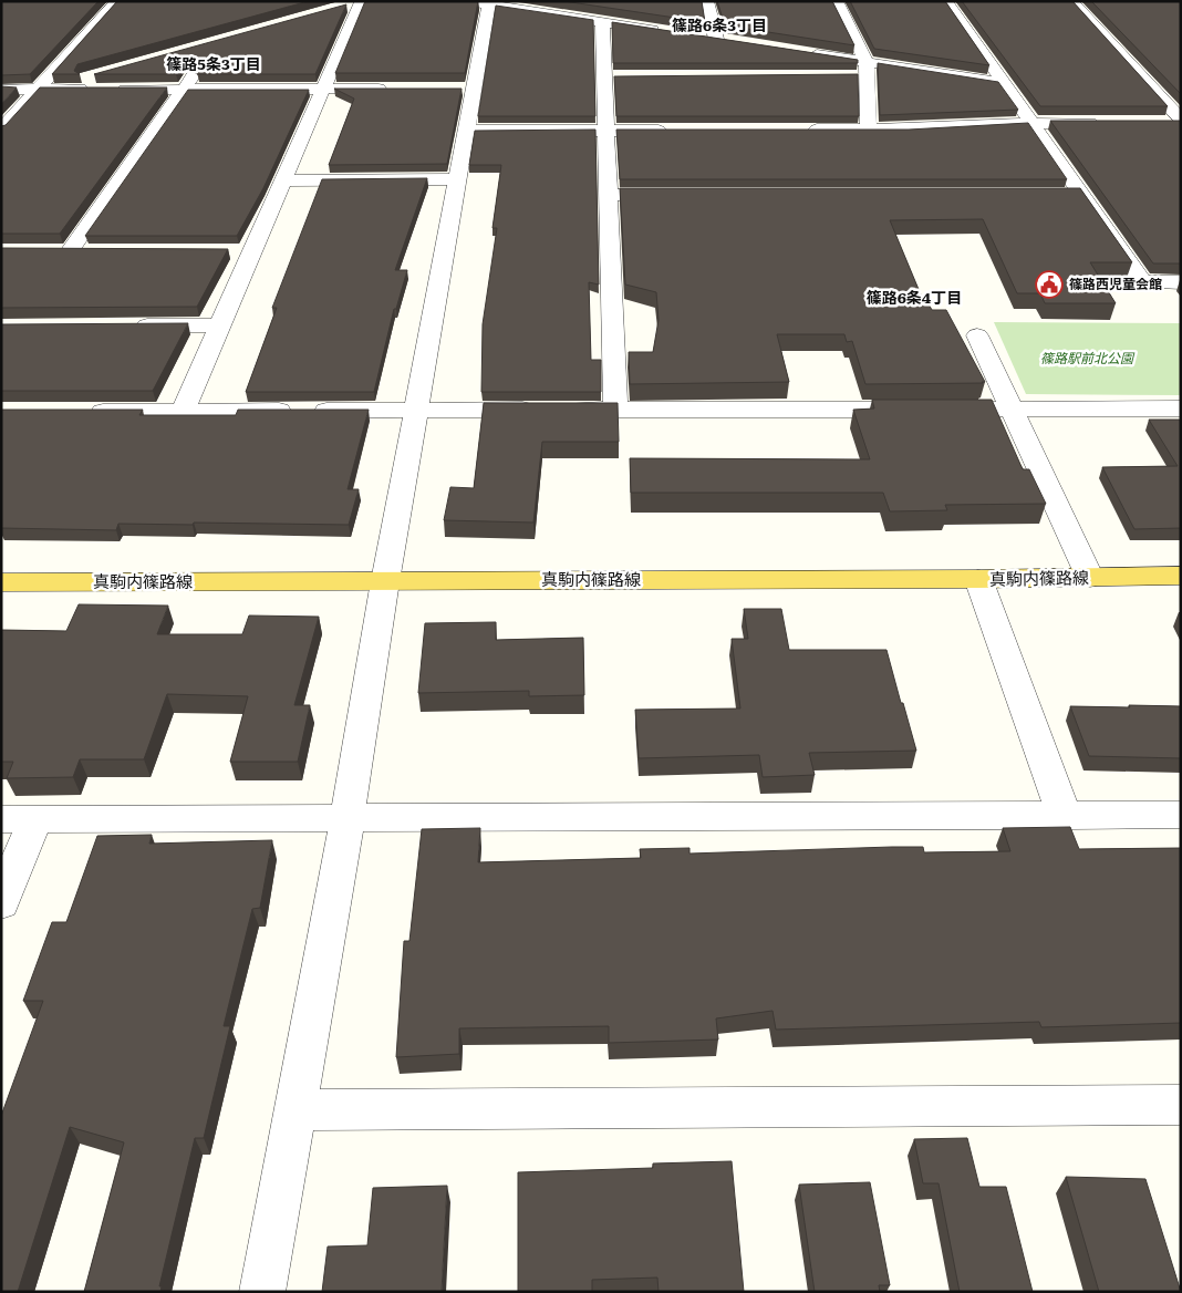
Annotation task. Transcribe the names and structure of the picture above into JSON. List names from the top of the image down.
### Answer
{
  "streets": {
    "main road": ["真駒内篠路線"]
  },
  "districts": ["篠路6条3丁目", "篠路5条3丁目", "篠路6条4丁目"],
  "parks": ["篠路駅前北公園"],
  "places": {
    "public building": ["篠路西児童会館"]
  }
}
